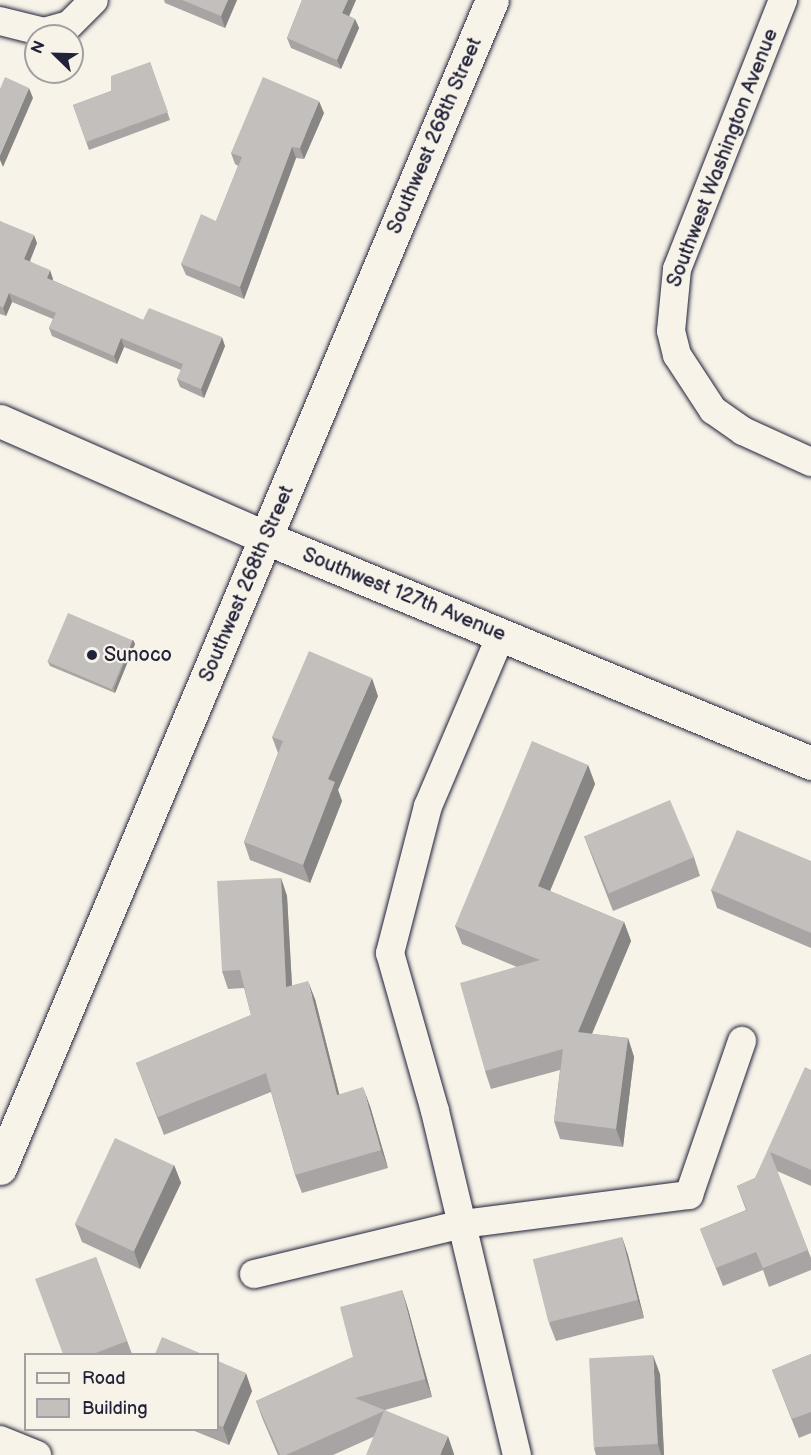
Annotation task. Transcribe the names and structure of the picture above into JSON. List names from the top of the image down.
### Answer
{
  "streets": {
    "main road": ["Southwest 268th Street", "Southwest 127th Avenue"],
    "street": ["Southwest Washington Avenue"]
  },
  "crossings": [
    ["Southwest 268th Street", "Southwest 127th Avenue"]
  ],
  "places": ["Sunoco"],
  "legend": ["Road", "Building"],
  "north": "top left"
}
